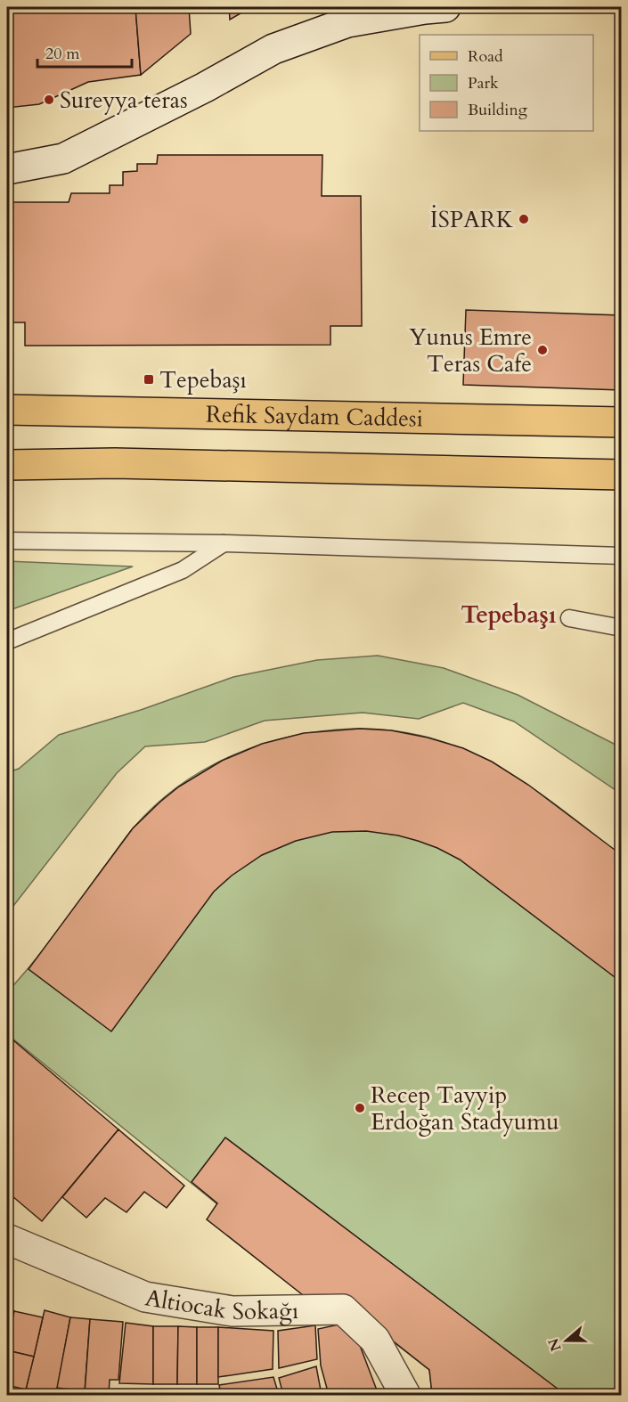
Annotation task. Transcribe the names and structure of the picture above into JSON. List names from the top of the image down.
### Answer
{
  "streets": {
    "main road": ["Refik Saydam Caddesi"],
    "street": ["Altiocak Sokağı"]
  },
  "districts": ["Tepebaşı"],
  "places": {
    "other": [
      "Sureyya teras",
      "İSPARK",
      "Yunus Emre Teras Cafe",
      "Recep Tayyip Erdoğan Stadyumu"
    ],
    "transit": ["Tepebaşı"]
  },
  "legend": ["Road", "Park", "Building"],
  "scale_bar": "20 m",
  "north": "left"
}
